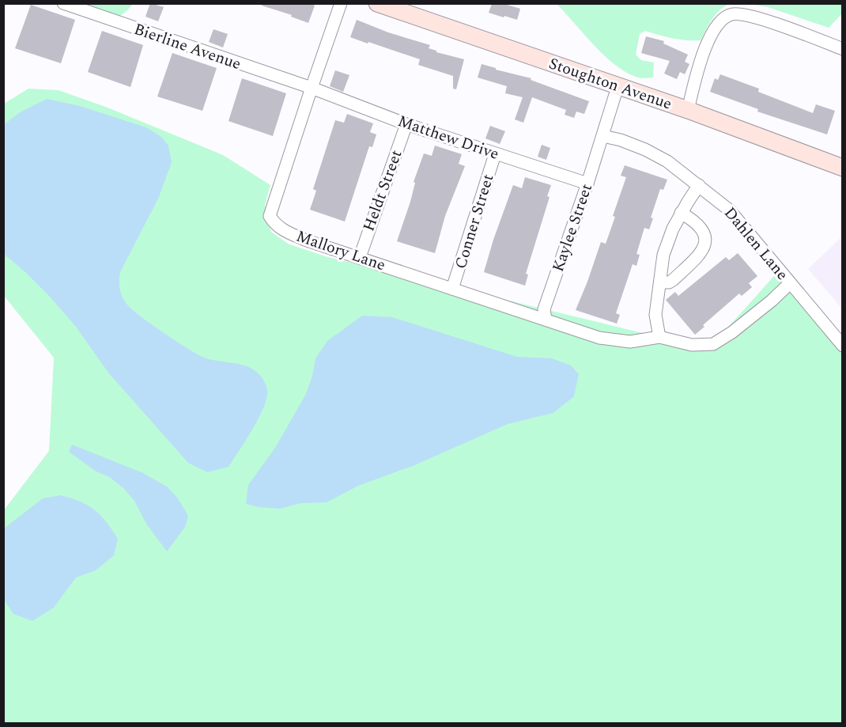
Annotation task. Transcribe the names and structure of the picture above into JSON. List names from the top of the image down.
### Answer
{
  "streets": {
    "street": [
      "Bierline Avenue",
      "Stoughton Avenue",
      "Matthew Drive",
      "Heldt Street",
      "Conner Street",
      "Kaylee Street",
      "Dahlen Lane",
      "Mallory Lane"
    ]
  },
  "crossings": [
    ["Bierline Avenue", "Matthew Drive"],
    ["Bierline Avenue", "Mallory Lane"],
    ["Stoughton Avenue", "Kaylee Street"],
    ["Matthew Drive", "Heldt Street"],
    ["Matthew Drive", "Conner Street"],
    ["Matthew Drive", "Kaylee Street"],
    ["Matthew Drive", "Mallory Lane"],
    ["Heldt Street", "Mallory Lane"],
    ["Conner Street", "Mallory Lane"],
    ["Kaylee Street", "Dahlen Lane"],
    ["Kaylee Street", "Mallory Lane"]
  ]
}
